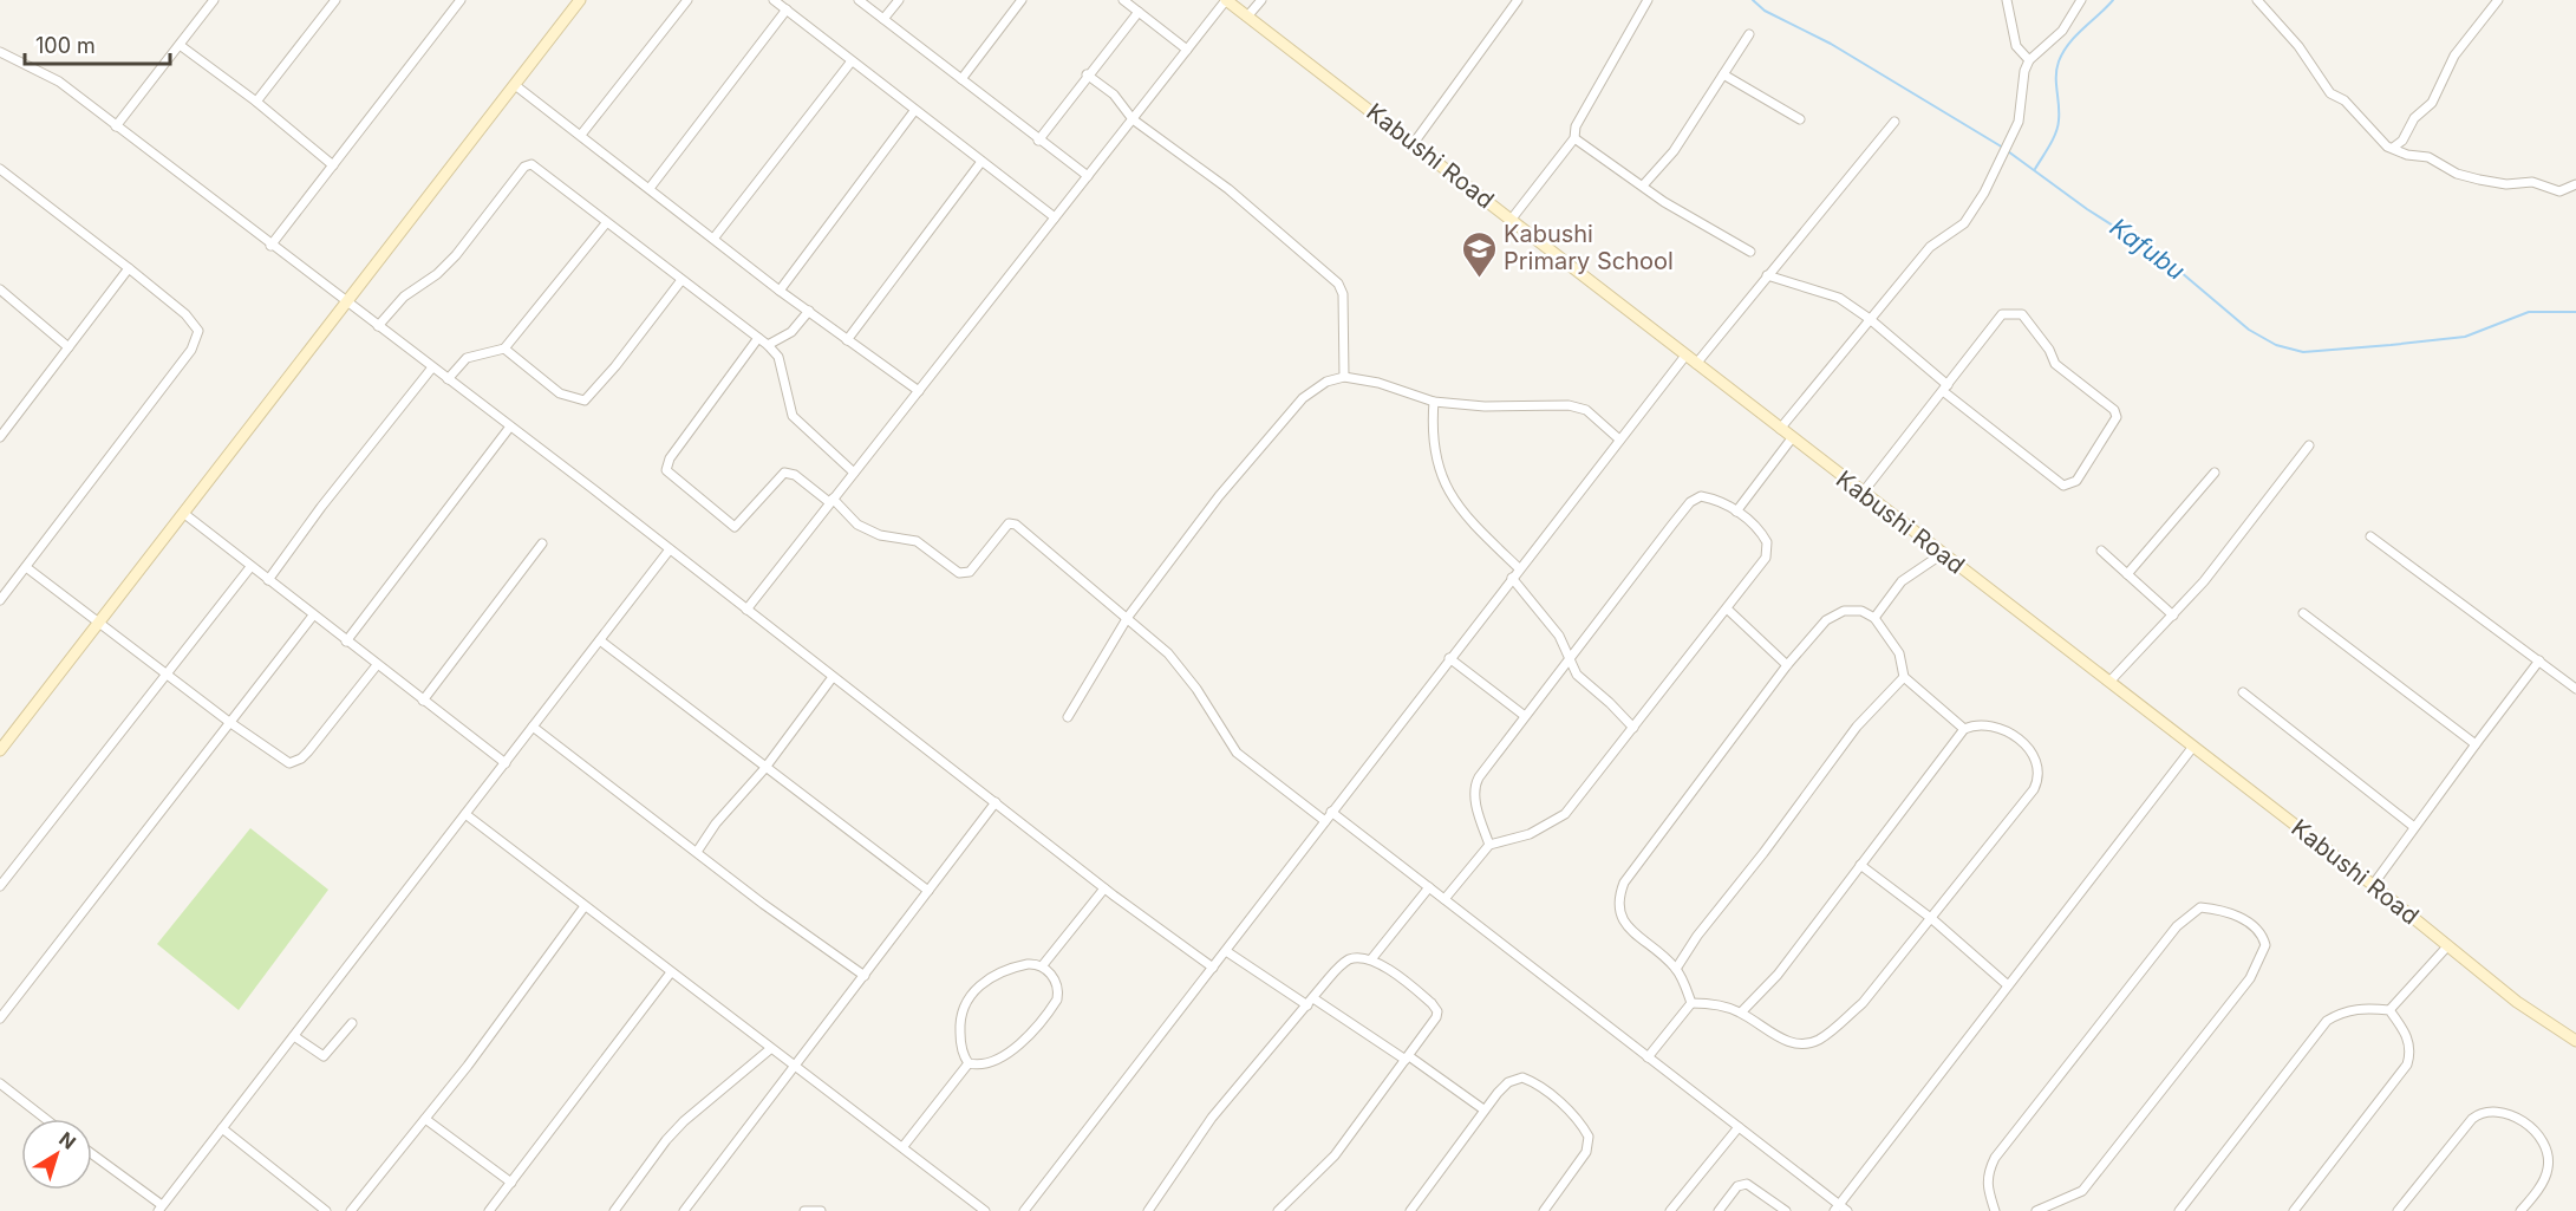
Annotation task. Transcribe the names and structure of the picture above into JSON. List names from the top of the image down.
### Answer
{
  "streets": {
    "main road": ["Kabushi Road"]
  },
  "water": ["Kafubu"],
  "places": {
    "school or university": ["Kabushi Primary School"]
  },
  "scale_bar": "100 m",
  "north": "top right"
}
